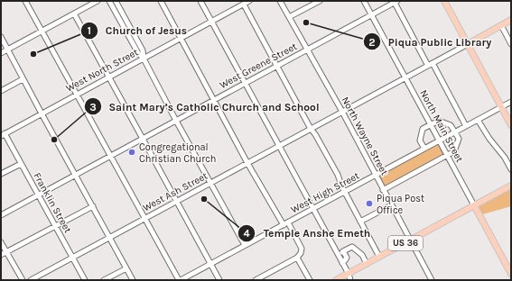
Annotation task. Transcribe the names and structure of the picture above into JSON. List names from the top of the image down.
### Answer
{
  "streets": {
    "main road": ["North Main Street", "US 36"],
    "street": [
      "West Greene Street",
      "West North Street",
      "North Wayne Street",
      "West Ash Street",
      "West High Street",
      "Franklin Street"
    ]
  },
  "crossings": [
    ["West Greene Street", "North Main Street"],
    ["West Greene Street", "North Wayne Street"],
    ["West Greene Street", "Franklin Street"],
    ["West North Street", "Franklin Street"],
    ["North Main Street", "West Ash Street"],
    ["North Main Street", "West High Street"],
    ["North Main Street", "US 36"],
    ["North Wayne Street", "West Ash Street"],
    ["North Wayne Street", "West High Street"],
    ["North Wayne Street", "US 36"],
    ["West Ash Street", "Franklin Street"]
  ],
  "places": [
    "Piqua Public Library",
    "Church of Jesus",
    "Saint Mary’s Catholic Church and School",
    "Congregational Christian Church",
    "Temple Anshe Emeth",
    "Piqua Post Office"
  ]
}
